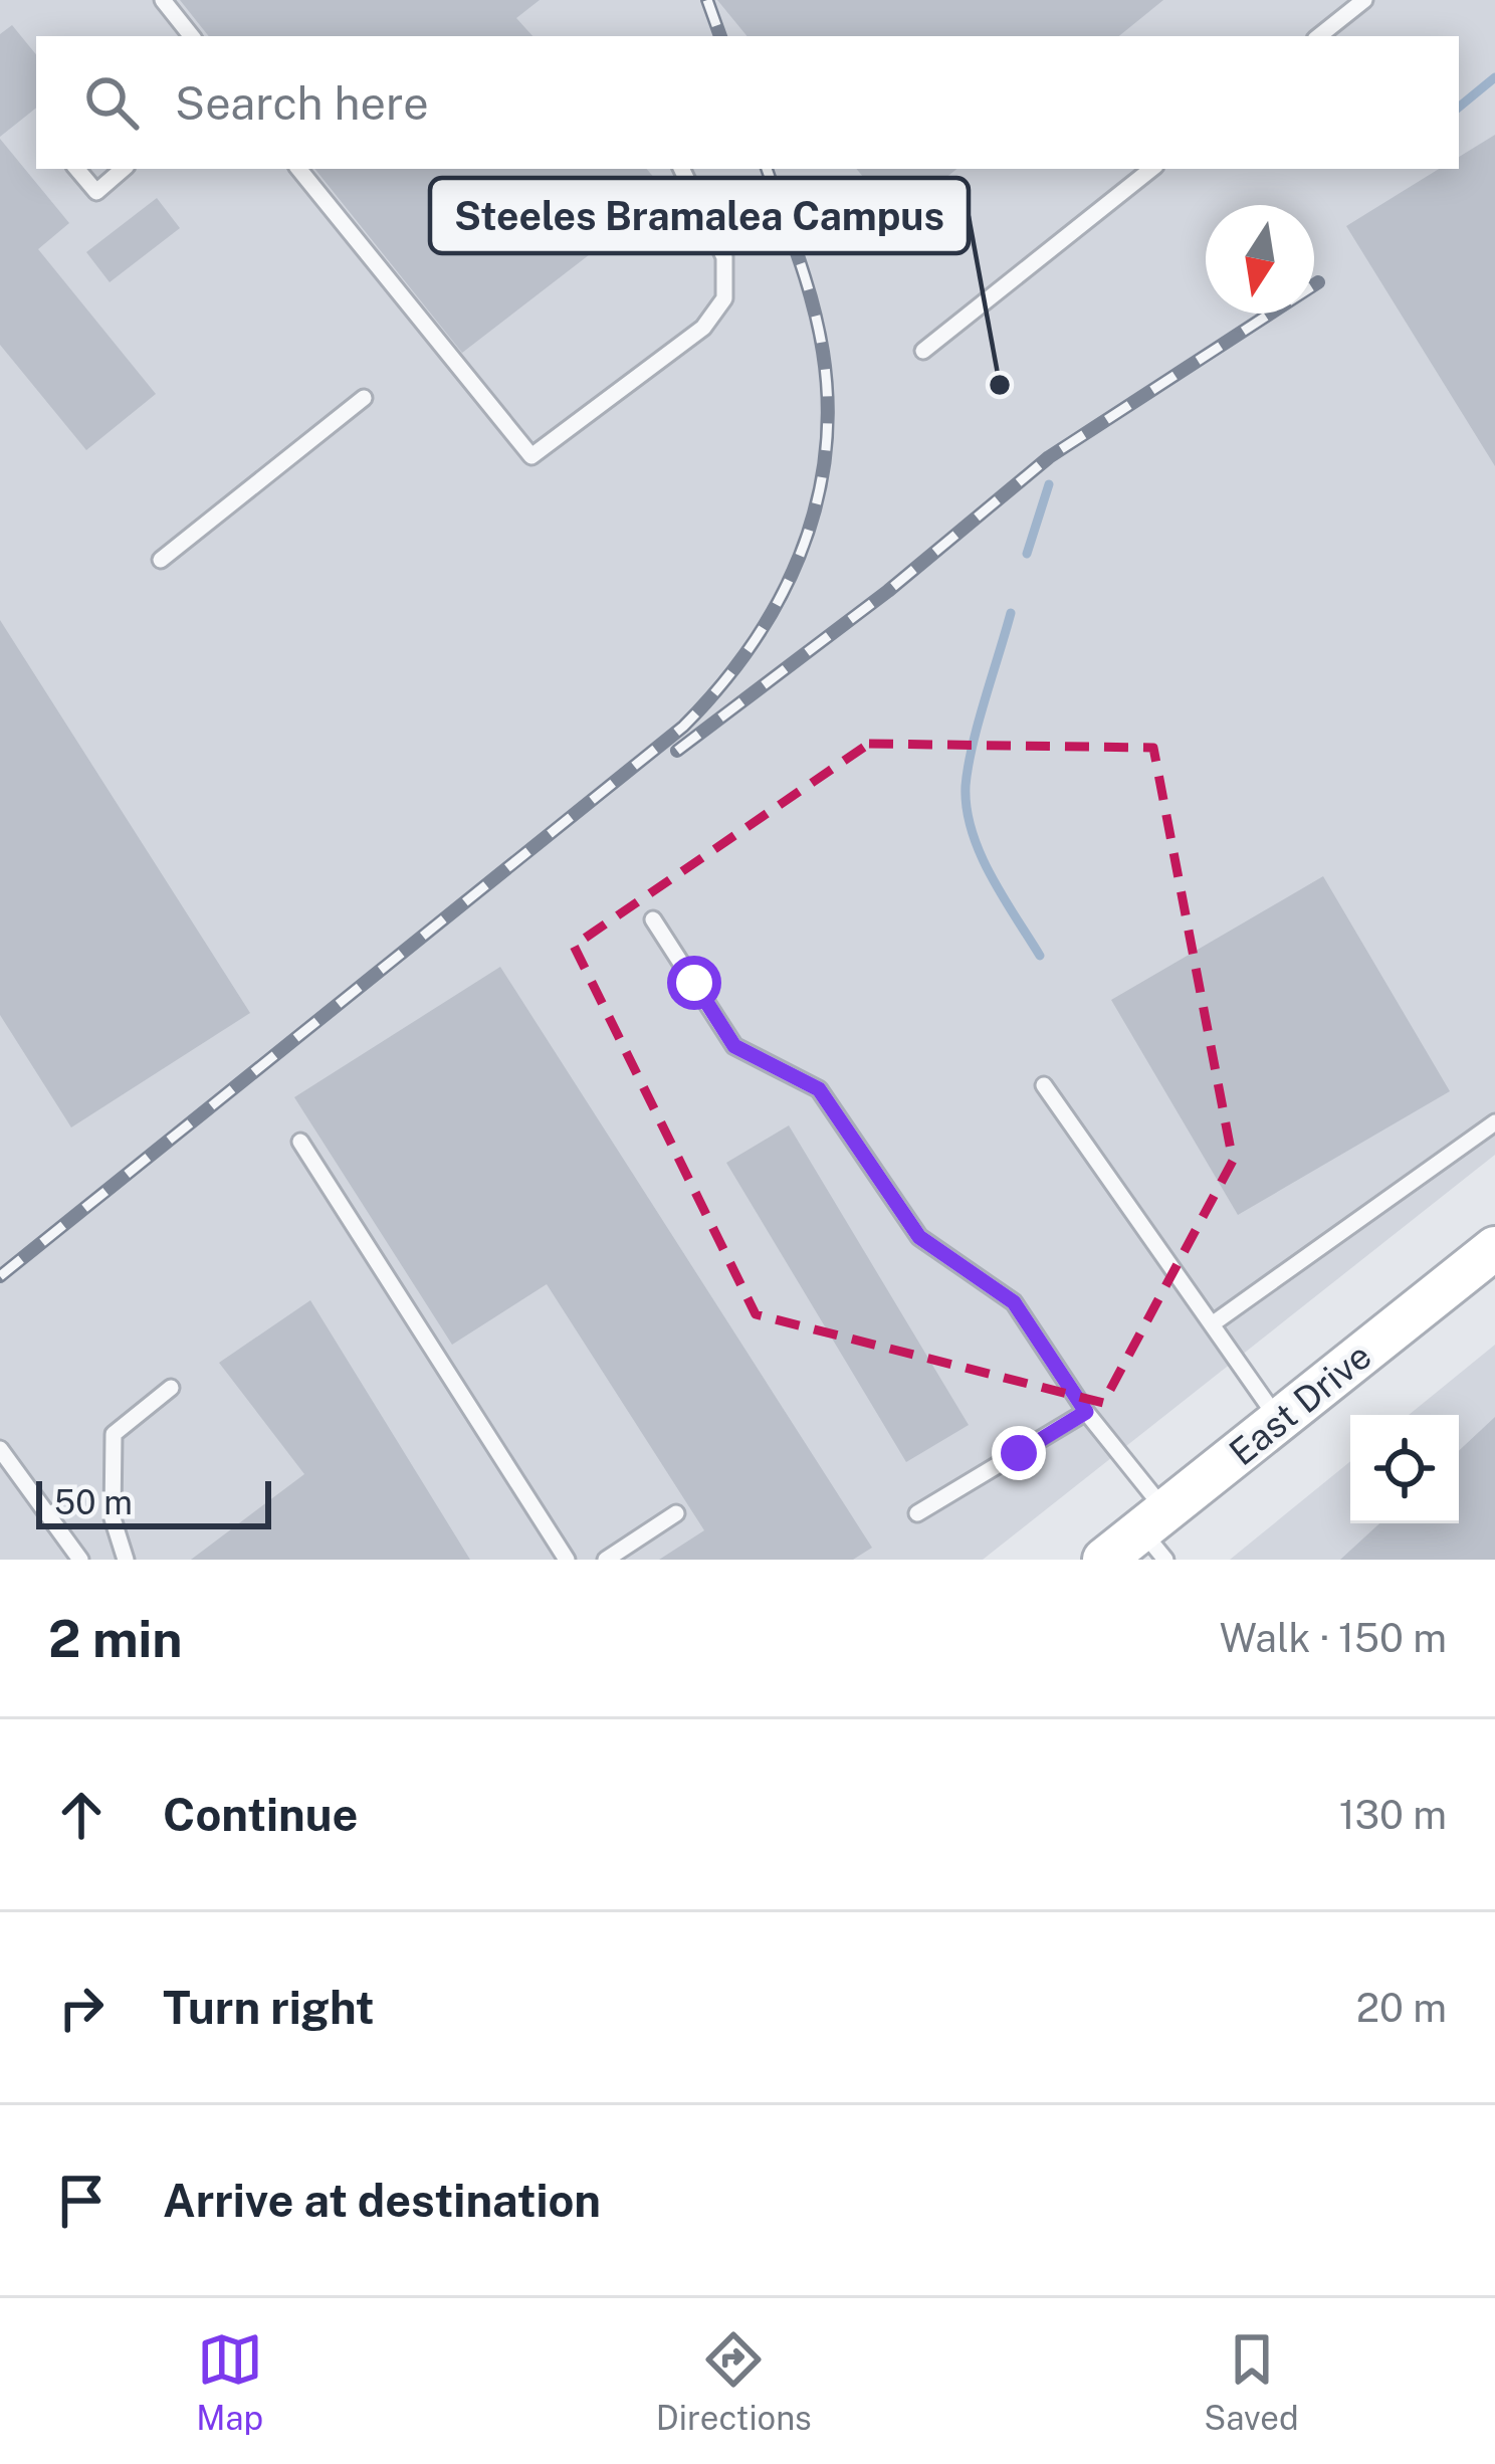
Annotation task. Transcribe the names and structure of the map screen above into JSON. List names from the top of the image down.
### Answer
{
  "streets": {
    "street": ["East Drive"]
  },
  "places": ["Steeles Bramalea Campus"],
  "scale_bar": "50 m",
  "north": "bottom",
  "page": {
    "search": "Search here",
    "scale": "50 m",
    "heading": ["2 min", "Walk · 150 m"],
    "list": [
      ["Continue", "130 m"],
      ["Turn right", "20 m"],
      "Arrive at destination"
    ],
    "nav": ["Map", "Directions", "Saved"]
  }
}
